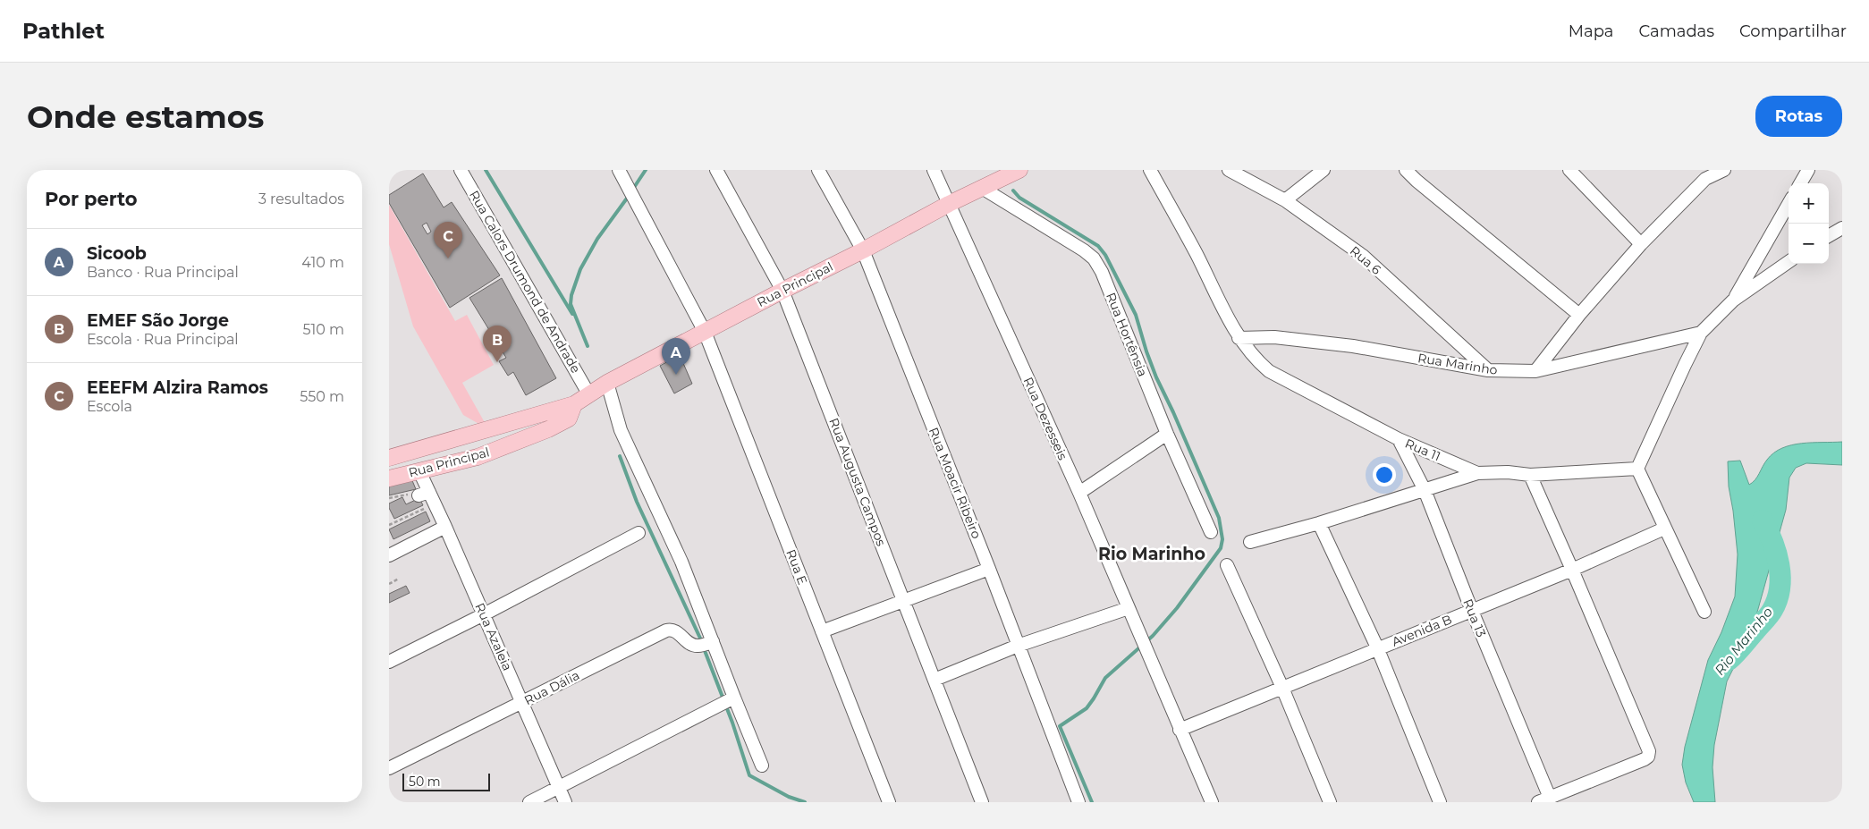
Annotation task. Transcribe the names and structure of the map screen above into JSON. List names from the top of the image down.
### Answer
{
  "streets": {
    "main road": ["Rua Principal"],
    "street": [
      "Rua 6",
      "Rua Calors Drumond de Andrade",
      "Rua Hortênsia",
      "Rua Marinho",
      "Rua Dezesseis",
      "Rua 11",
      "Rua Augusta Campos",
      "Rua Moacir Ribeiro",
      "Rua E",
      "Rua 13",
      "Avenida B",
      "Rua Azaleia",
      "Rua Dália"
    ]
  },
  "crossings": [
    ["Rua 6", "Rua Marinho"],
    ["Rua Calors Drumond de Andrade", "Rua Principal"],
    ["Rua Calors Drumond de Andrade", "Rua Dália"],
    ["Rua Principal", "Rua Hortênsia"],
    ["Rua Principal", "Rua Dezesseis"],
    ["Rua Principal", "Rua Augusta Campos"],
    ["Rua Principal", "Rua Moacir Ribeiro"],
    ["Rua Principal", "Rua E"],
    ["Rua Principal", "Rua Azaleia"],
    ["Rua Marinho", "Rua 11"],
    ["Rua Dezesseis", "Avenida B"],
    ["Rua 11", "Rua 13"],
    ["Rua 13", "Avenida B"],
    ["Rua Azaleia", "Rua Dália"]
  ],
  "districts": ["Rio Marinho"],
  "water": ["Rio Marinho"],
  "scale_bar": "50 m",
  "page": {
    "header": "Pathlet",
    "nav": ["Mapa", "Camadas", "Compartilhar"],
    "buttons": "Rotas",
    "title": "Onde estamos",
    "heading": ["Por perto", "3 resultados"],
    "map_buttons": ["+", "−"],
    "pins": ["C", "B", "A"],
    "list": [
      {
        "mark": "A",
        "name": "Sicoob",
        "note": "Banco · Rua Principal",
        "value": "410 m"
      },
      {
        "mark": "B",
        "name": "EMEF São Jorge",
        "note": "Escola · Rua Principal",
        "value": "510 m"
      },
      {
        "mark": "C",
        "name": "EEEFM Alzira Ramos",
        "note": "Escola",
        "value": "550 m"
      }
    ],
    "scale": "50 m"
  }
}
